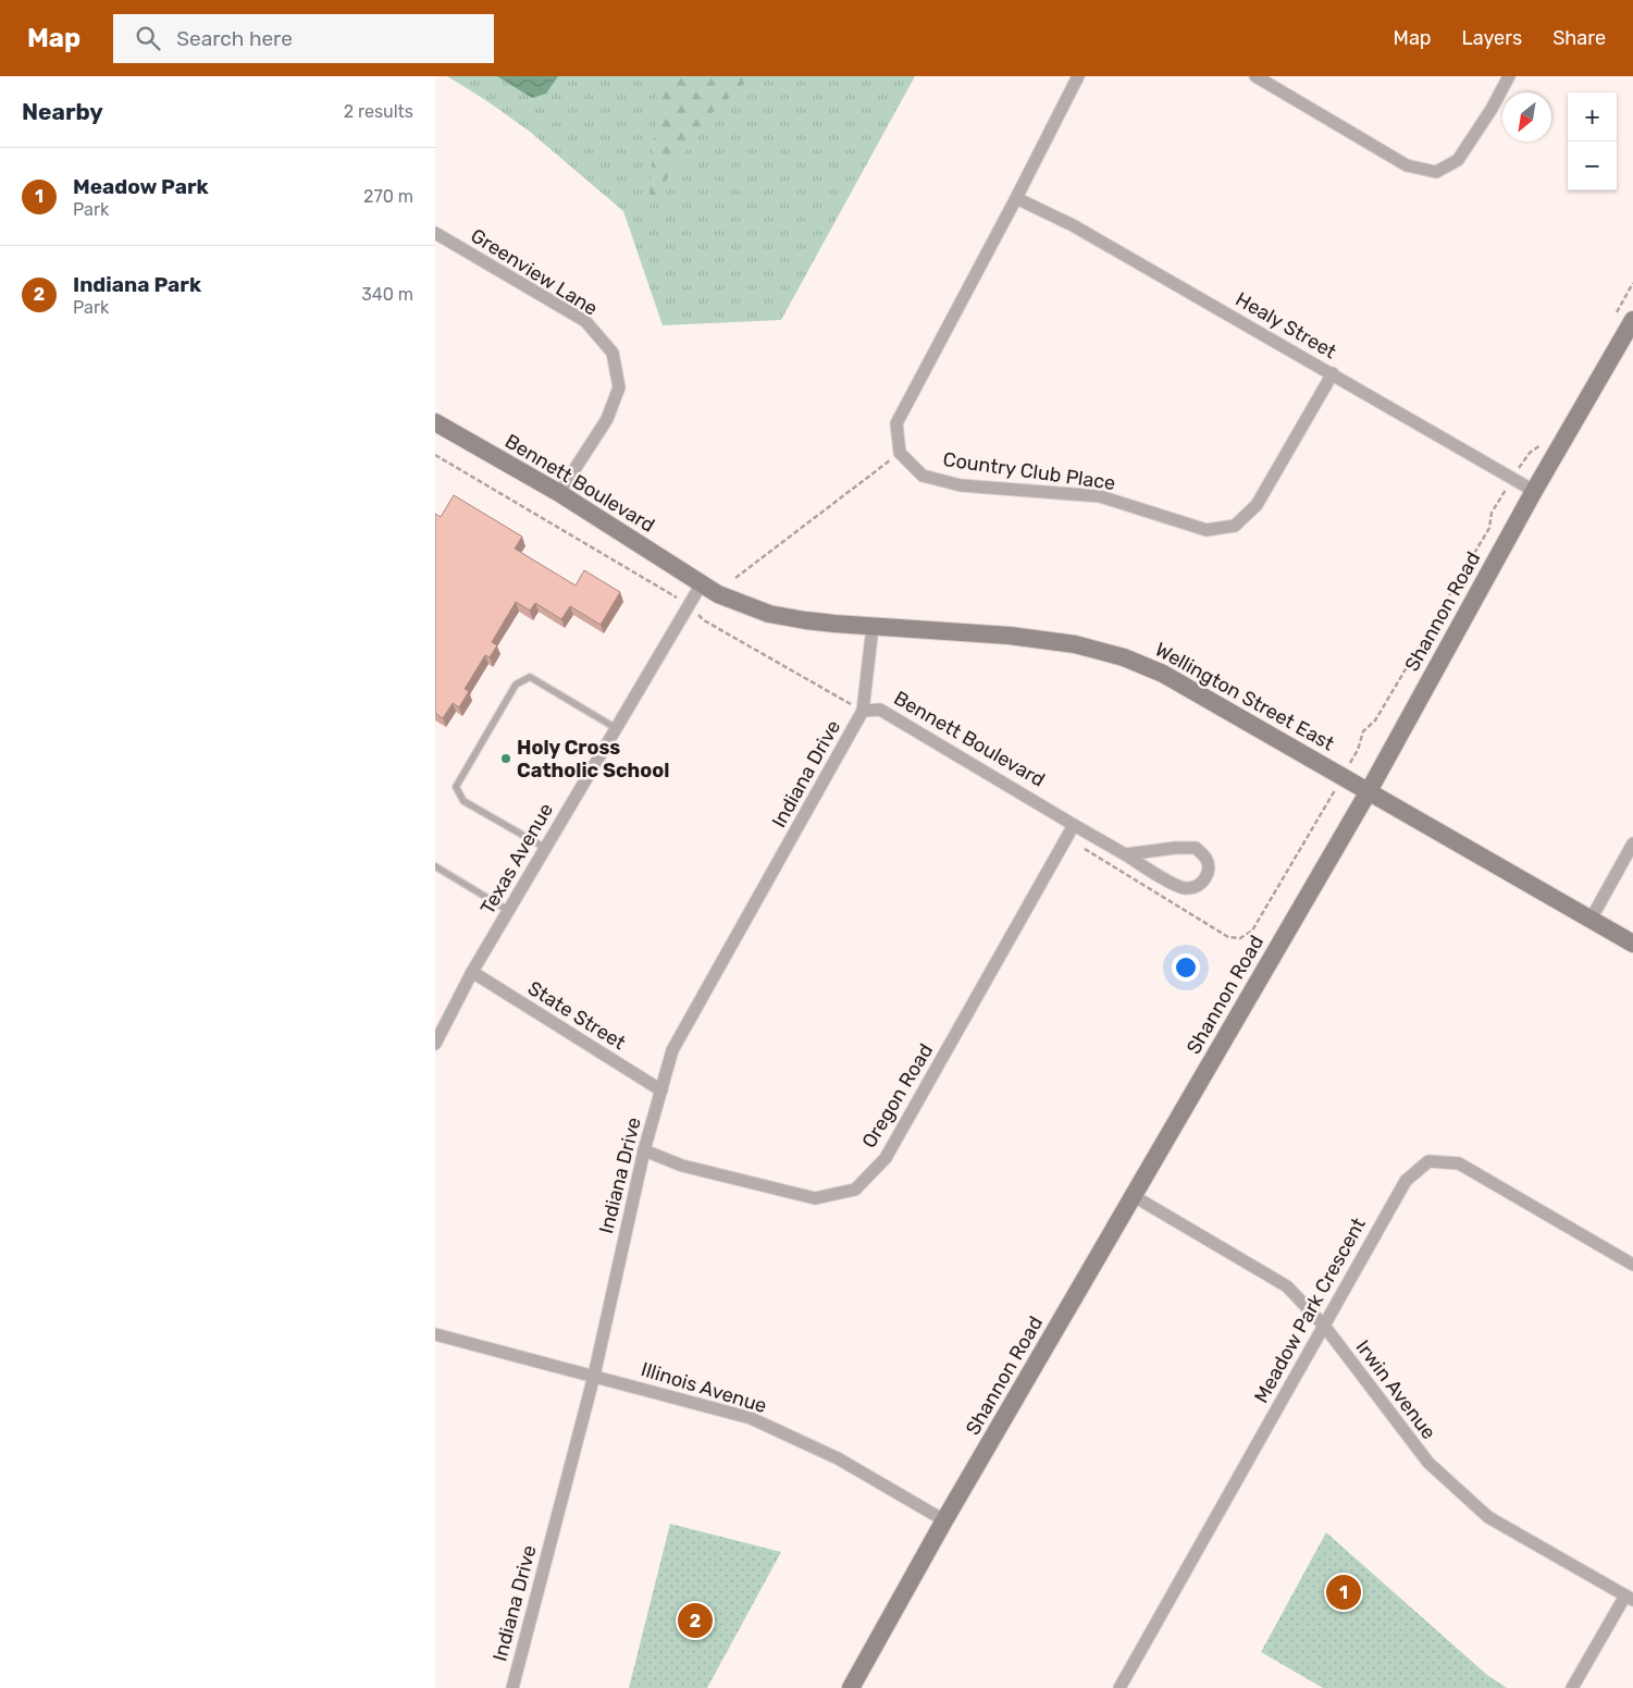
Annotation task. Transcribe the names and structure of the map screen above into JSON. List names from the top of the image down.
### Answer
{
  "streets": {
    "street": [
      "Greenview Lane",
      "Healy Street",
      "Country Club Place",
      "Bennett Boulevard",
      "Shannon Road",
      "Wellington Street East",
      "Indiana Drive",
      "Texas Avenue",
      "State Street",
      "Oregon Road",
      "Meadow Park Crescent",
      "Illinois Avenue",
      "Irwin Avenue"
    ]
  },
  "crossings": [
    ["Greenview Lane", "Bennett Boulevard"],
    ["Healy Street", "Country Club Place"],
    ["Healy Street", "Shannon Road"],
    ["Bennett Boulevard", "Wellington Street East"],
    ["Bennett Boulevard", "Indiana Drive"],
    ["Bennett Boulevard", "Texas Avenue"],
    ["Bennett Boulevard", "Oregon Road"],
    ["Shannon Road", "Wellington Street East"],
    ["Shannon Road", "Illinois Avenue"],
    ["Shannon Road", "Irwin Avenue"],
    ["Wellington Street East", "Texas Avenue"],
    ["Indiana Drive", "State Street"],
    ["Indiana Drive", "Oregon Road"],
    ["Indiana Drive", "Illinois Avenue"],
    ["Texas Avenue", "State Street"],
    ["Meadow Park Crescent", "Irwin Avenue"]
  ],
  "places": ["Holy Cross Catholic School"],
  "north": "bottom left",
  "page": {
    "header": "Map",
    "search": "Search here",
    "nav": ["Map", "Layers", "Share"],
    "heading": ["Nearby", "2 results"],
    "map_buttons": ["+", "−"],
    "list": [
      {
        "mark": "1",
        "name": "Meadow Park",
        "note": "Park",
        "value": "270 m"
      },
      {
        "mark": "2",
        "name": "Indiana Park",
        "note": "Park",
        "value": "340 m"
      }
    ],
    "pins": ["1", "2"]
  }
}
